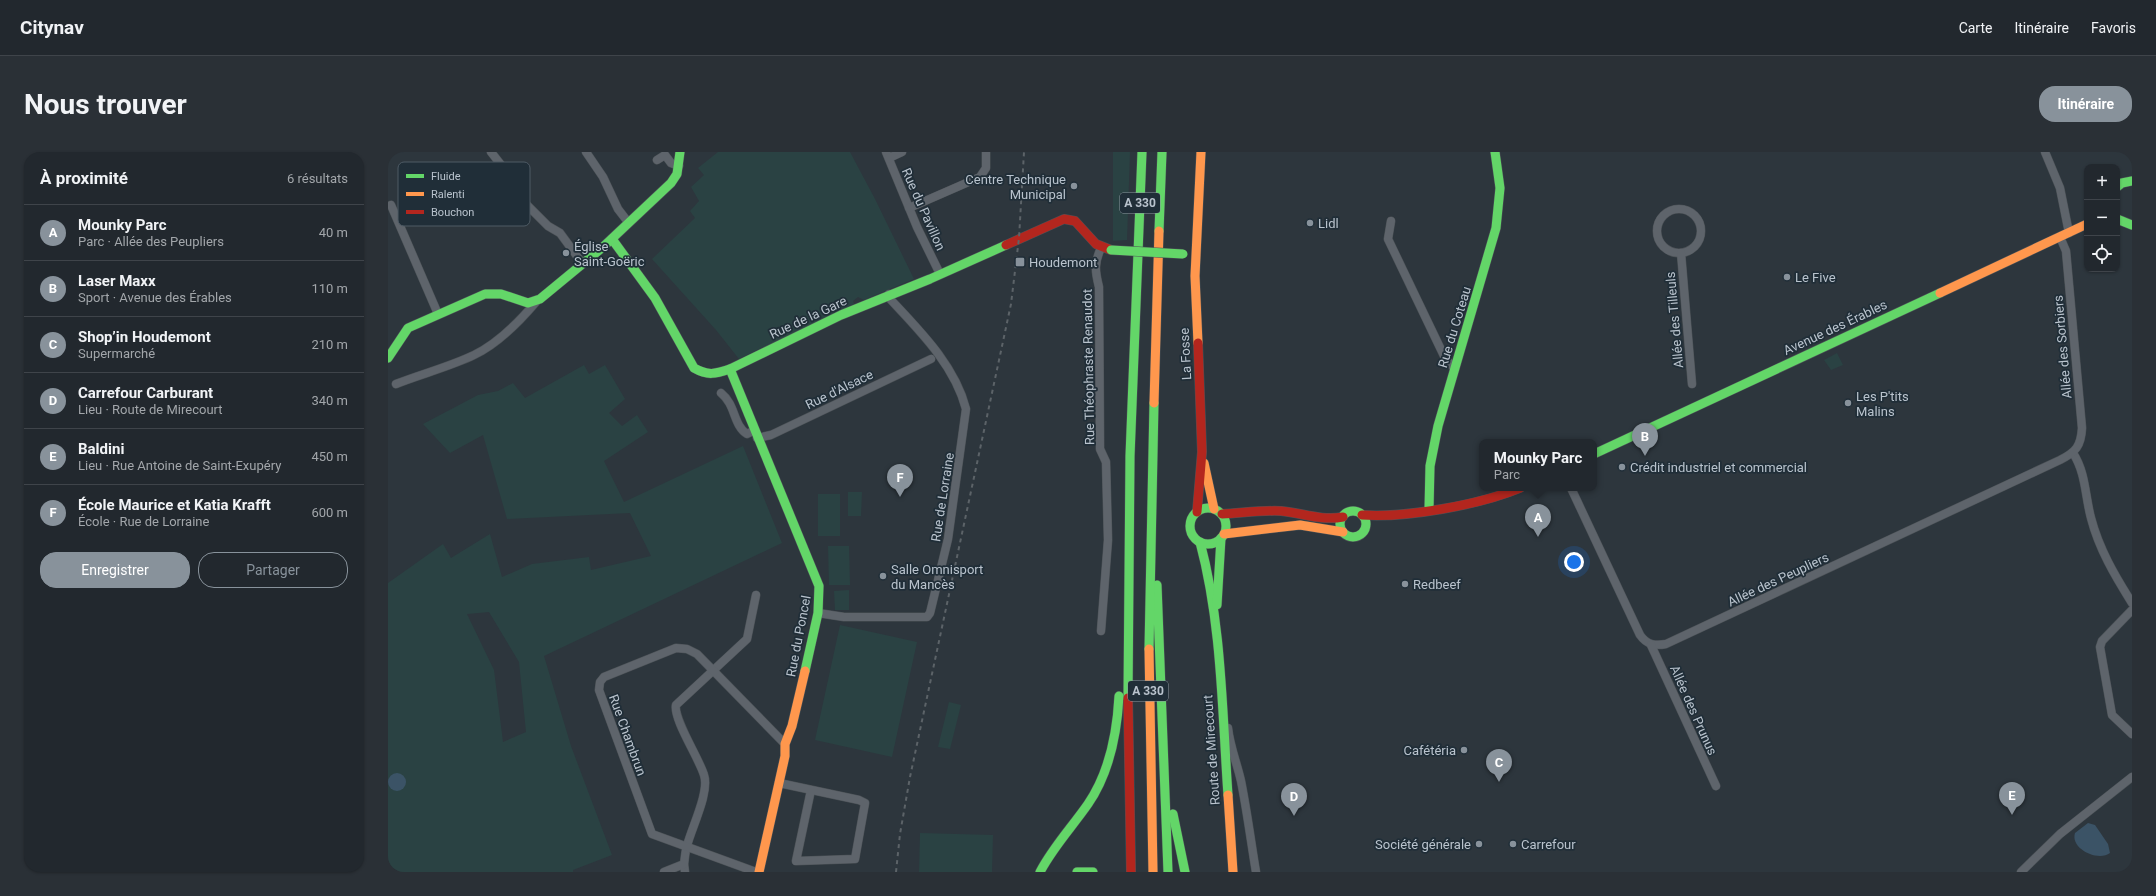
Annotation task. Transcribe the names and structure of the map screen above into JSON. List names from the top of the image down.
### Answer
{
  "streets": {
    "main road": [
      "A 330",
      "Rue de la Gare",
      "Rue du Coteau",
      "Avenue des Érables",
      "La Fosse",
      "Rue du Poncel",
      "Route de Mirecourt"
    ],
    "street": [
      "Rue du Pavillon",
      "Allée des Tilleuls",
      "Allée des Sorbiers",
      "Rue Théophraste Renaudot",
      "Rue d'Alsace",
      "Rue de Lorraine",
      "Allée des Peupliers",
      "Allée des Prunus",
      "Rue Chambrun"
    ]
  },
  "crossings": [
    ["Rue du Pavillon", "Rue de la Gare"],
    ["Rue de la Gare", "Rue Théophraste Renaudot"],
    ["Rue de la Gare", "Rue de Lorraine"],
    ["Rue de la Gare", "Rue du Poncel"],
    ["Avenue des Érables", "Allée des Sorbiers"],
    ["Allée des Sorbiers", "Allée des Peupliers"],
    ["La Fosse", "Route de Mirecourt"],
    ["Rue d'Alsace", "Rue du Poncel"],
    ["Rue de Lorraine", "Rue du Poncel"],
    ["Allée des Peupliers", "Allée des Prunus"],
    ["Rue du Poncel", "Rue Chambrun"]
  ],
  "places": {
    "other": [
      "Centre Technique Municipal",
      "Lidl",
      "Église Saint-Goëric",
      "Le Five",
      "Les P'tits Malins",
      "Crédit industriel et commercial",
      "Salle Omnisport du Mancès",
      "Redbeef",
      "Cafétéria",
      "Société générale",
      "Carrefour"
    ],
    "transit": ["Houdemont"]
  },
  "legend": ["Fluide", "Ralenti", "Bouchon"],
  "page": {
    "header": "Citynav",
    "nav": ["Carte", "Itinéraire", "Favoris"],
    "buttons": [
      "Itinéraire",
      ["Enregistrer", "Partager"]
    ],
    "title": "Nous trouver",
    "heading": ["À proximité", "6 résultats"],
    "map_buttons": ["+", "−"],
    "list": [
      {
        "mark": "A",
        "name": "Mounky Parc",
        "note": "Parc · Allée des Peupliers",
        "value": "40 m"
      },
      {
        "mark": "B",
        "name": "Laser Maxx",
        "note": "Sport · Avenue des Érables",
        "value": "110 m"
      },
      {
        "mark": "C",
        "name": "Shop’in Houdemont",
        "note": "Supermarché",
        "value": "210 m"
      },
      {
        "mark": "D",
        "name": "Carrefour Carburant",
        "note": "Lieu · Route de Mirecourt",
        "value": "340 m"
      },
      {
        "mark": "E",
        "name": "Baldini",
        "note": "Lieu · Rue Antoine de Saint-Exupéry",
        "value": "450 m"
      },
      {
        "mark": "F",
        "name": "École Maurice et Katia Krafft",
        "note": "École · Rue de Lorraine",
        "value": "600 m"
      }
    ],
    "pins": [
      "B",
      "F",
      "A",
      "C",
      "E",
      "D"
    ],
    "popup": ["Mounky Parc", "Parc"]
  }
}
